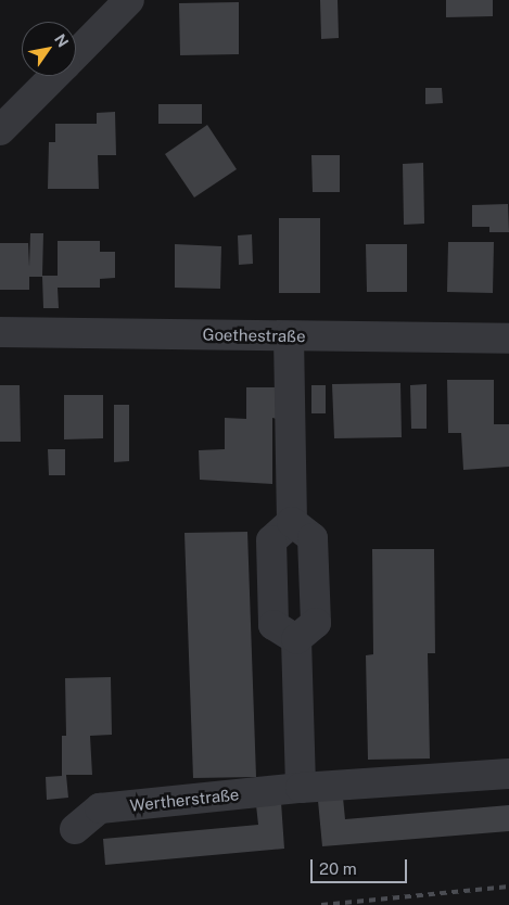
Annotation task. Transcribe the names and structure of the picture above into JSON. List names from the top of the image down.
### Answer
{
  "streets": {
    "street": ["Goethestraße", "Wertherstraße"]
  },
  "scale_bar": "20 m",
  "north": "top right"
}
